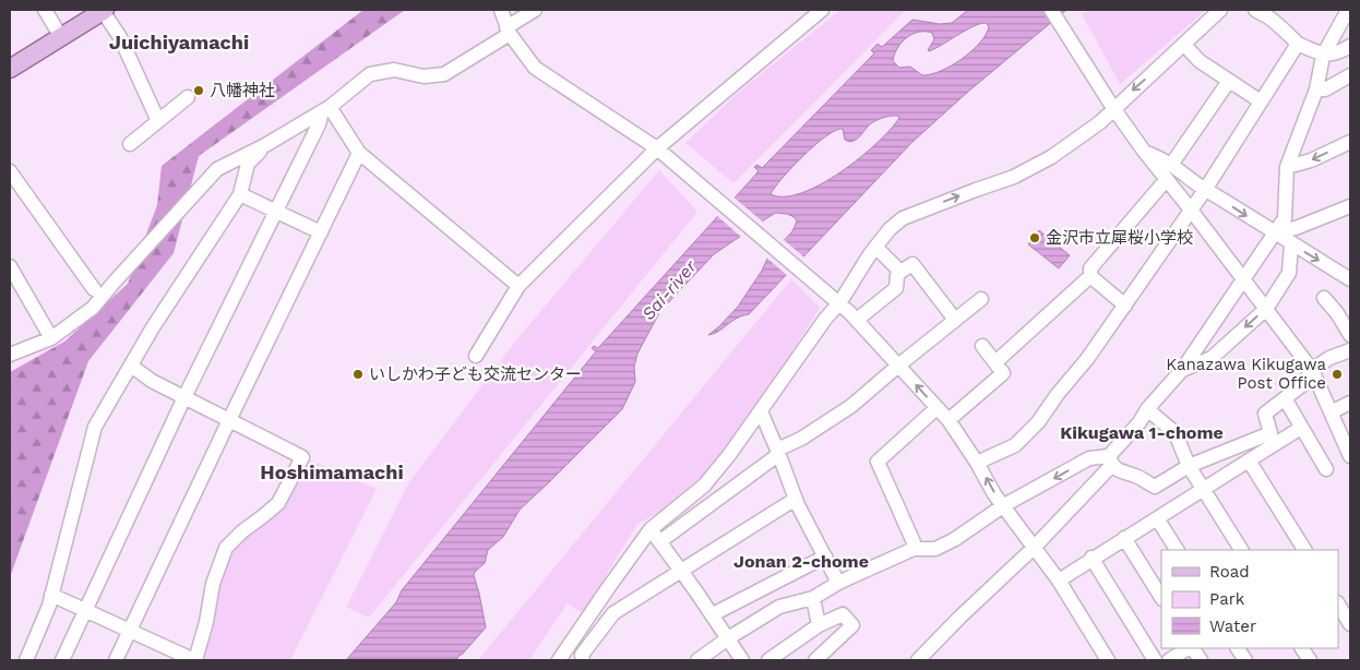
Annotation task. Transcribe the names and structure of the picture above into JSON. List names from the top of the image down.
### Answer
{
  "districts": [
    "Juichiyamachi",
    "Kikugawa 1-chome",
    "Hoshimamachi",
    "Jonan 2-chome"
  ],
  "water": ["Sai-river"],
  "places": [
    "八幡神社",
    "金沢市立犀桜小学校",
    "いしかわ子ども交流センター",
    "Kanazawa Kikugawa Post Office"
  ],
  "legend": ["Road", "Park", "Water"]
}
